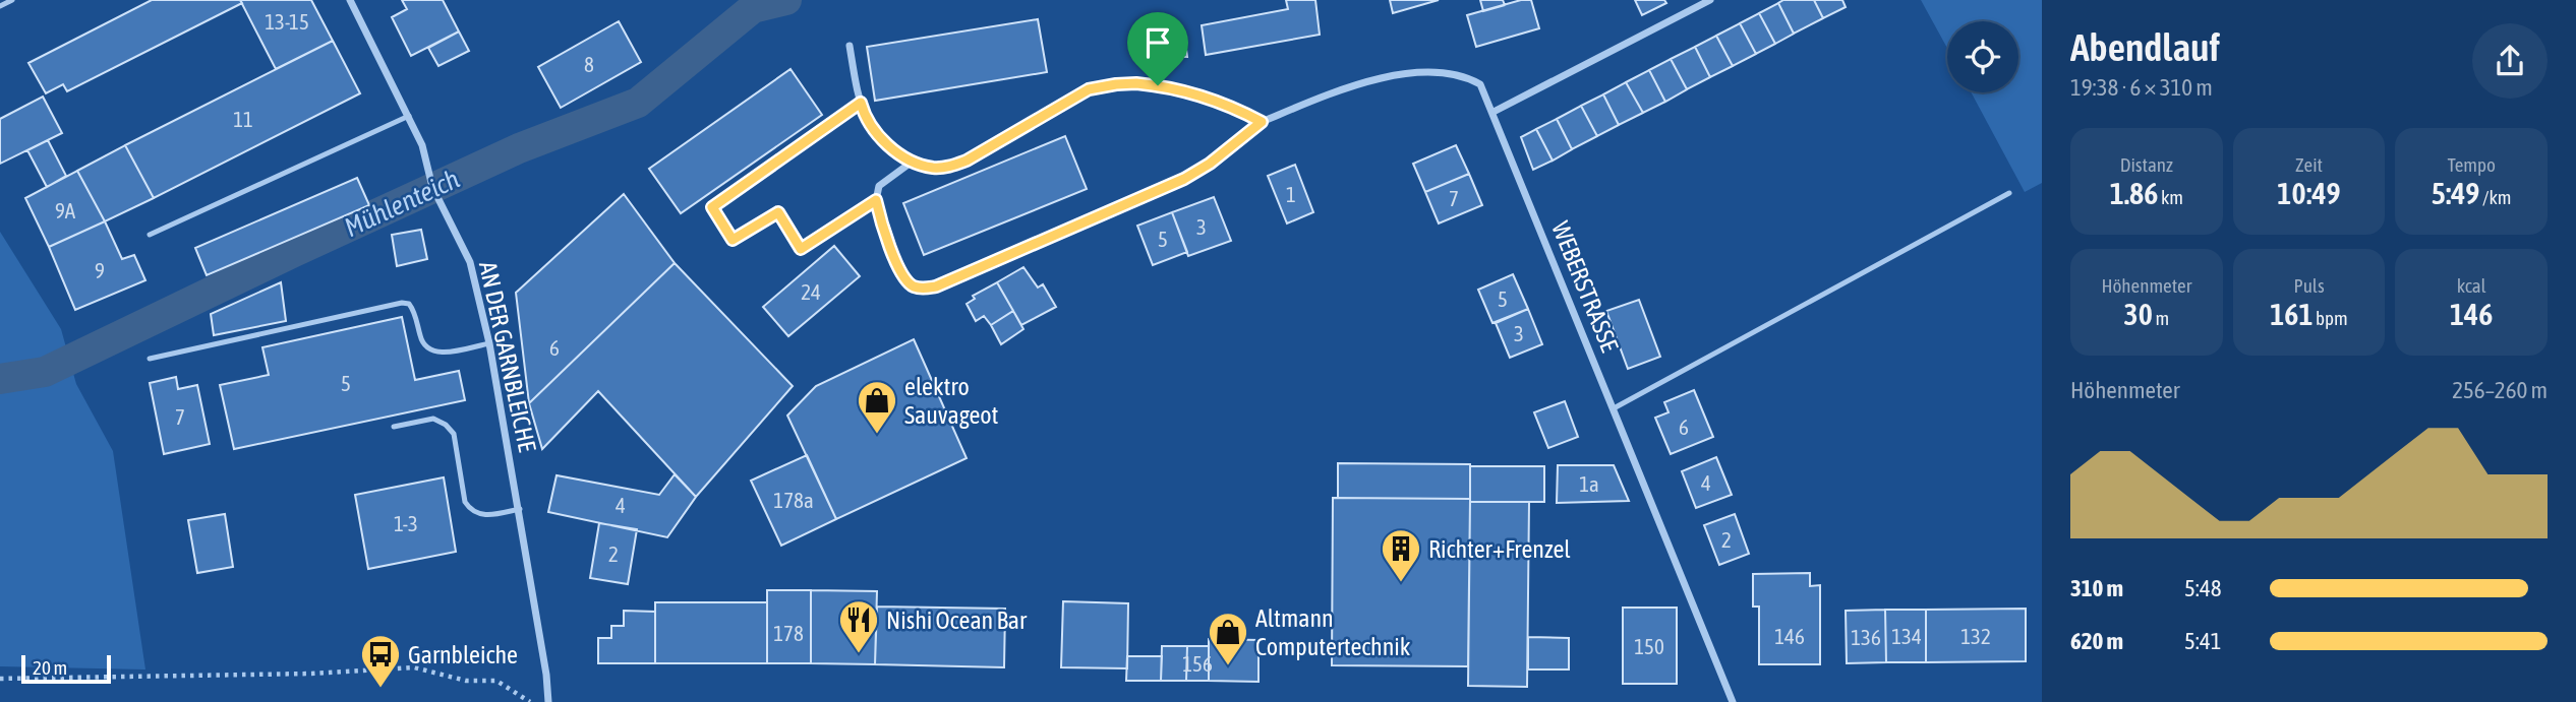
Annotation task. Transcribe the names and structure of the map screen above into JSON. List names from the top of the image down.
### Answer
{
  "streets": {
    "street": ["WEBERSTRASSE", "AN DER GARNBLEICHE"]
  },
  "water": ["Mühlenteich"],
  "places": {
    "shop": ["elektro Sauvageot", "Altmann Computertechnik"],
    "building": ["Richter+Frenzel"],
    "restaurant": ["Nishi Ocean Bar"],
    "bus stop": ["Garnbleiche"]
  },
  "house_numbers": [
    "13-15",
    "8",
    "11",
    "1",
    "7",
    "9A",
    "3",
    "5",
    "9",
    "24",
    "5",
    "3",
    "6",
    "5",
    "7",
    "6",
    "4",
    "1a",
    "178a",
    "4",
    "1-3",
    "2",
    "2",
    "178",
    "146",
    "134",
    "132",
    "136",
    "150",
    "156"
  ],
  "scale_bar": "20 m",
  "page": {
    "heading": ["Abendlauf", "19:38 · 6 × 310 m"],
    "stats": [
      ["Distanz", "1.86 km"],
      ["Zeit", "10:49"],
      ["Tempo", "5:49 /km"],
      ["Höhenmeter", "30 m"],
      ["Puls", "161 bpm"],
      ["kcal", "146"]
    ],
    "chart": ["Höhenmeter", "256–260 m"],
    "list": [
      {
        "name": "310 m",
        "note": "5:48"
      },
      {
        "name": "620 m",
        "note": "5:41"
      }
    ],
    "scale": "20 m"
  }
}
